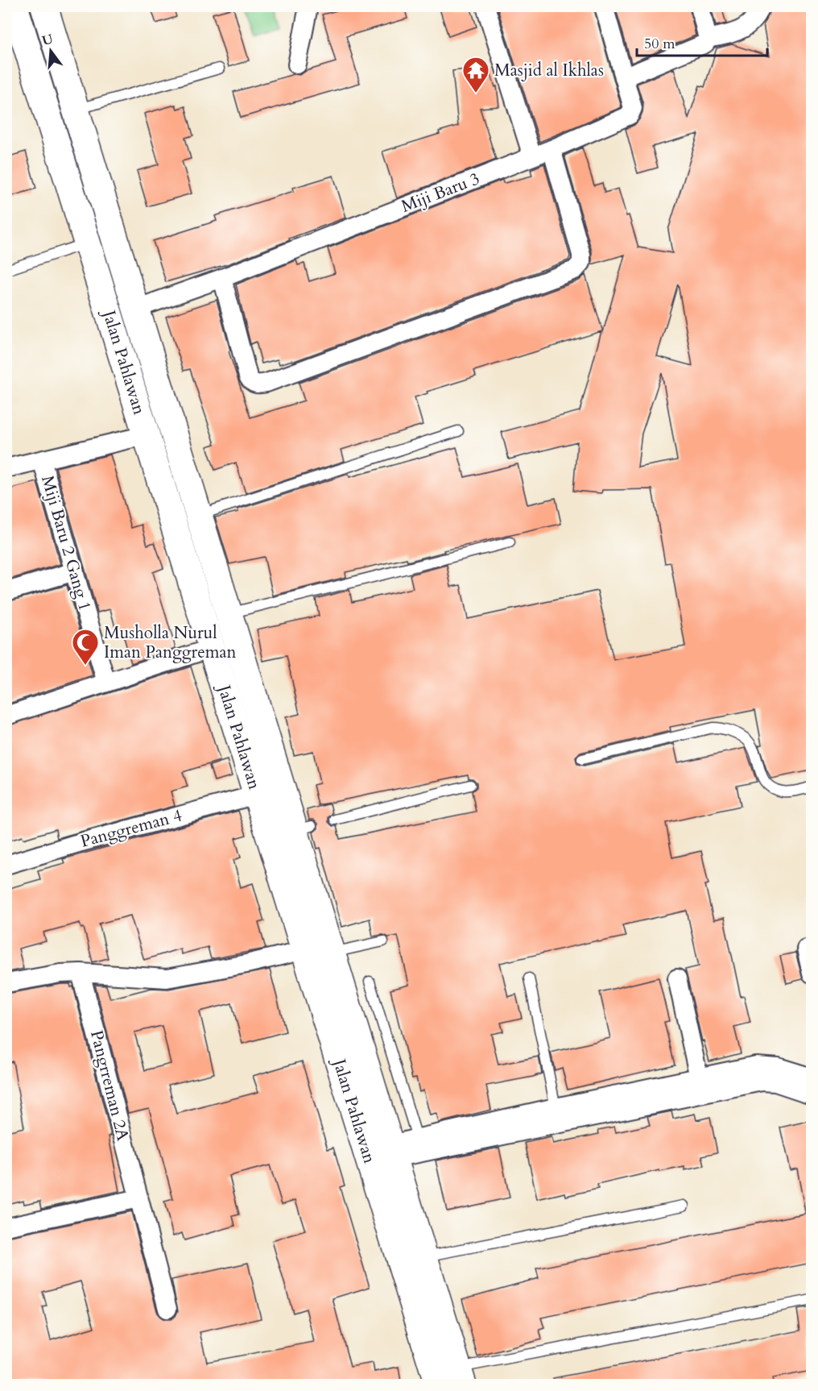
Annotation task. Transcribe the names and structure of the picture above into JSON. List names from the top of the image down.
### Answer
{
  "streets": {
    "main road": ["Jalan Pahlawan"],
    "street": [
      "Miji Baru 3",
      "Miji Baru 2 Gang 1",
      "Panggreman 4",
      "Pangrreman 2A"
    ]
  },
  "crossings": [
    ["Miji Baru 3", "Jalan Pahlawan"],
    ["Jalan Pahlawan", "Panggreman 4"]
  ],
  "places": {
    "temple": ["Masjid al Ikhlas"],
    "mosque": ["Musholla Nurul Iman Panggreman"]
  },
  "scale_bar": "50 m",
  "north": "top"
}
